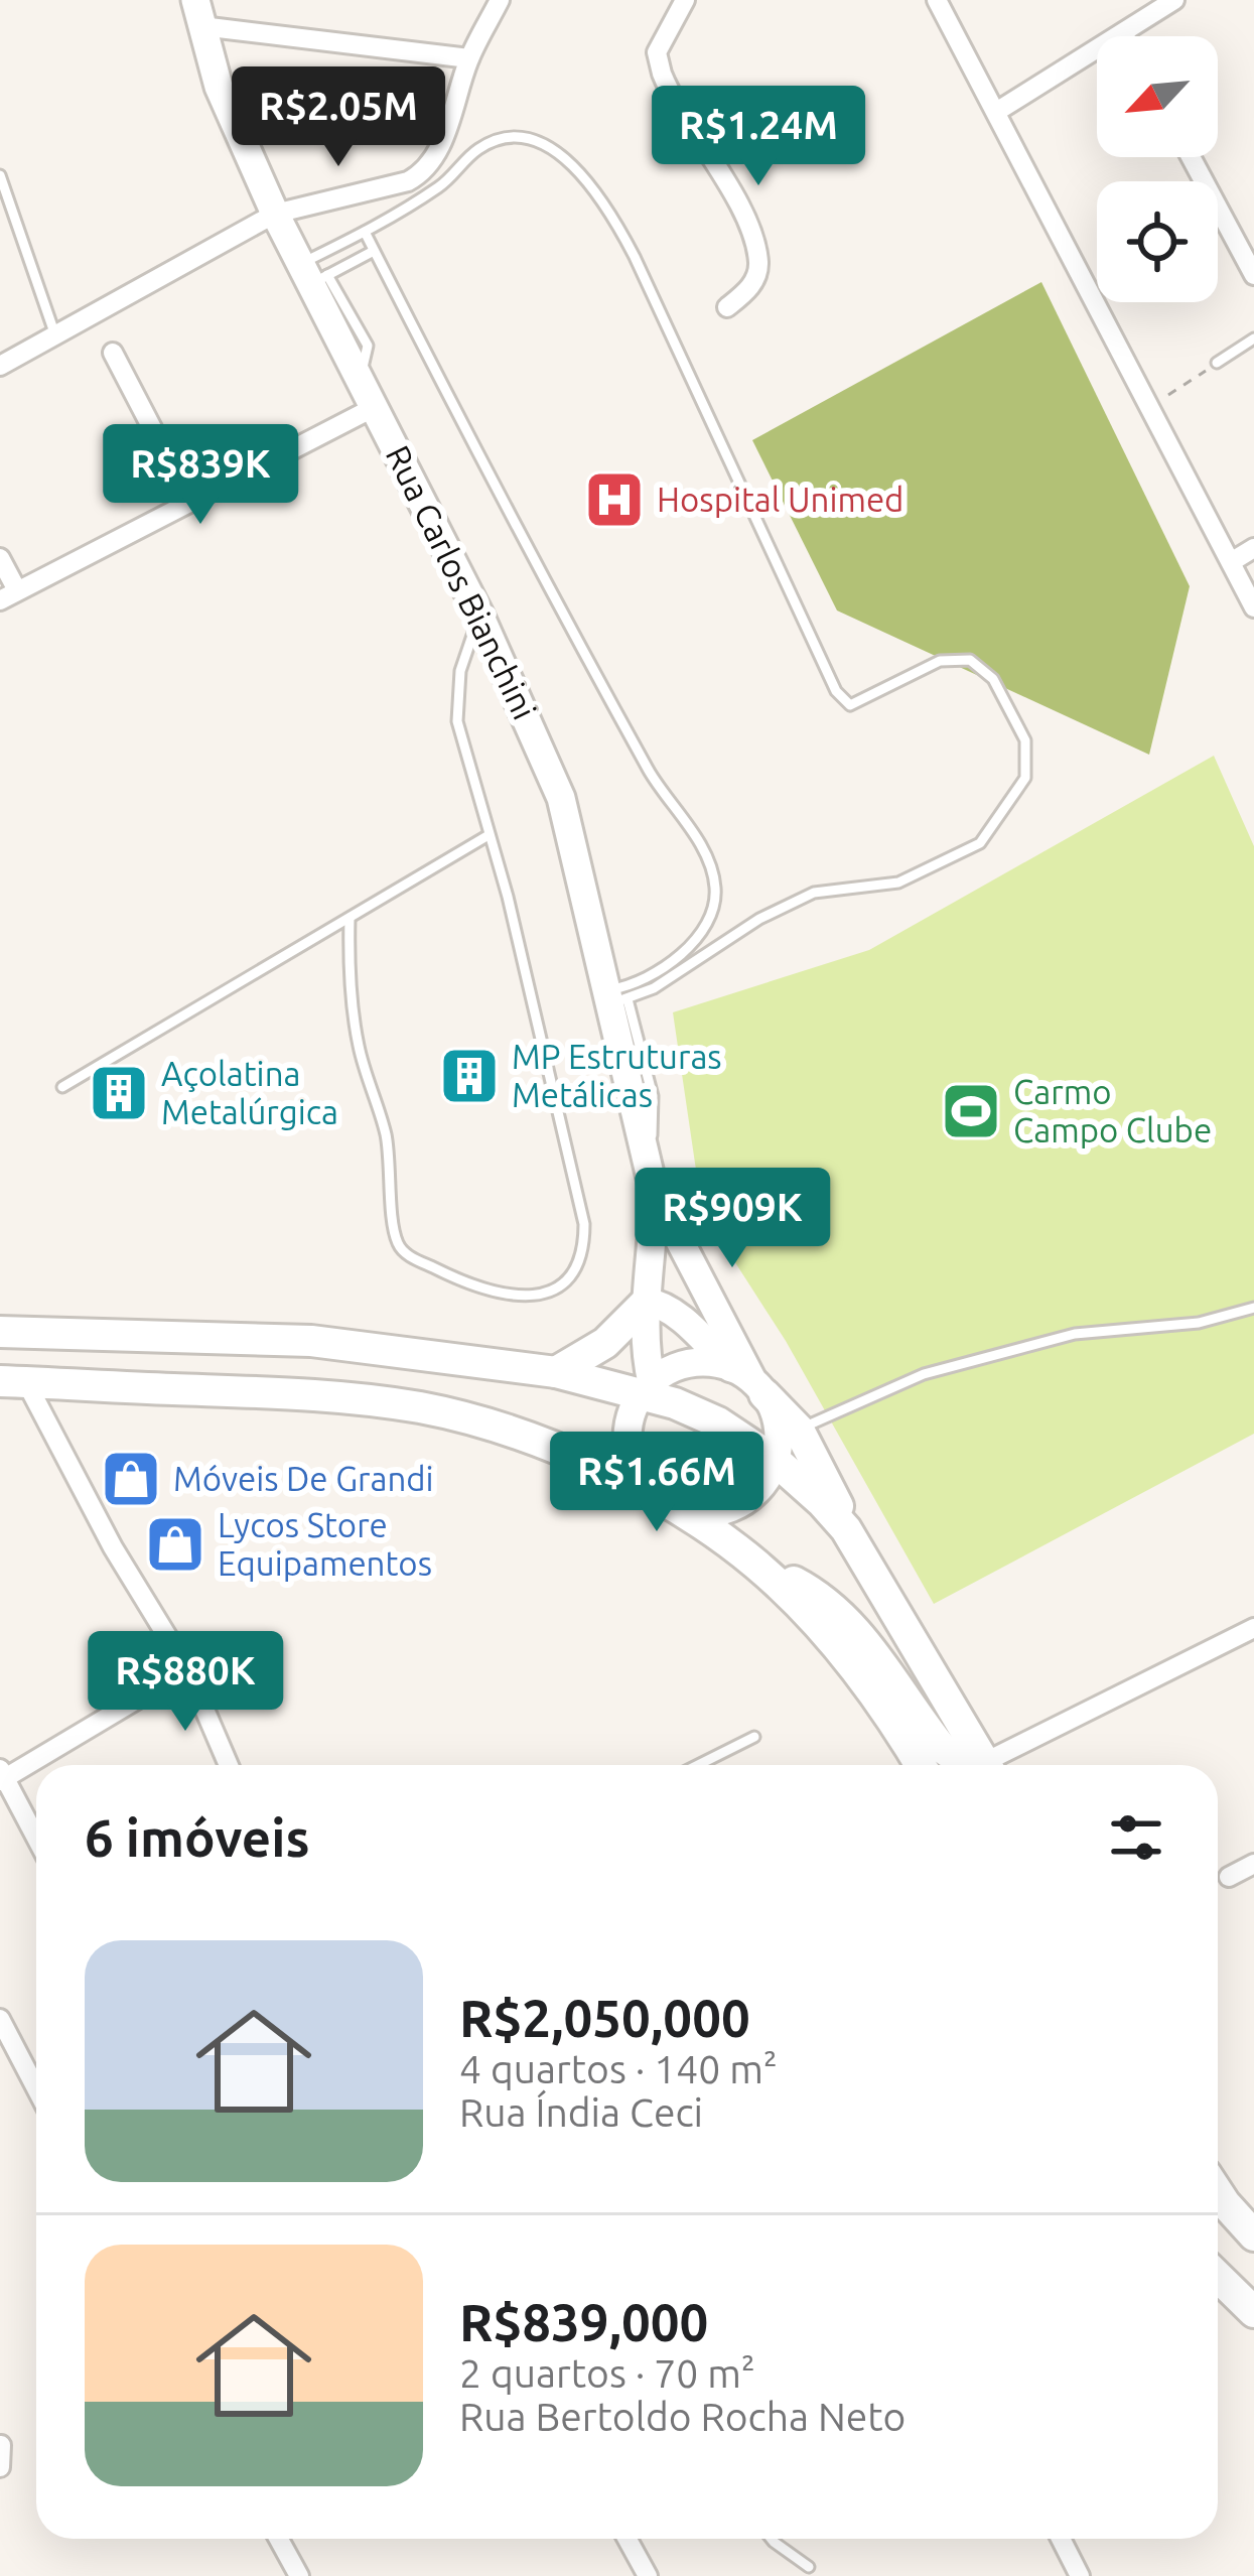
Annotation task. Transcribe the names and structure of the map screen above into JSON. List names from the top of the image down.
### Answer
{
  "streets": {
    "street": ["Rua Carlos Bianchini"]
  },
  "places": {
    "hospital": ["Hospital Unimed"],
    "building": ["MP Estruturas Metálicas", "Açolatina Metalúrgica"],
    "sports": ["Carmo Campo Clube"],
    "shop": ["Móveis De Grandi", "Lycos Store Equipamentos"]
  },
  "north": "bottom left",
  "page": {
    "price": [
      "R$2.05M",
      "R$1.24M",
      "R$839K",
      "R$909K",
      "R$1.66M",
      "R$880K"
    ],
    "heading": "6 imóveis",
    "list": [
      {
        "name": "R$2,050,000",
        "note": "4 quartos · 140 m² · Rua Índia Ceci"
      },
      {
        "name": "R$839,000",
        "note": "2 quartos · 70 m² · Rua Bertoldo Rocha Neto"
      }
    ]
  }
}
